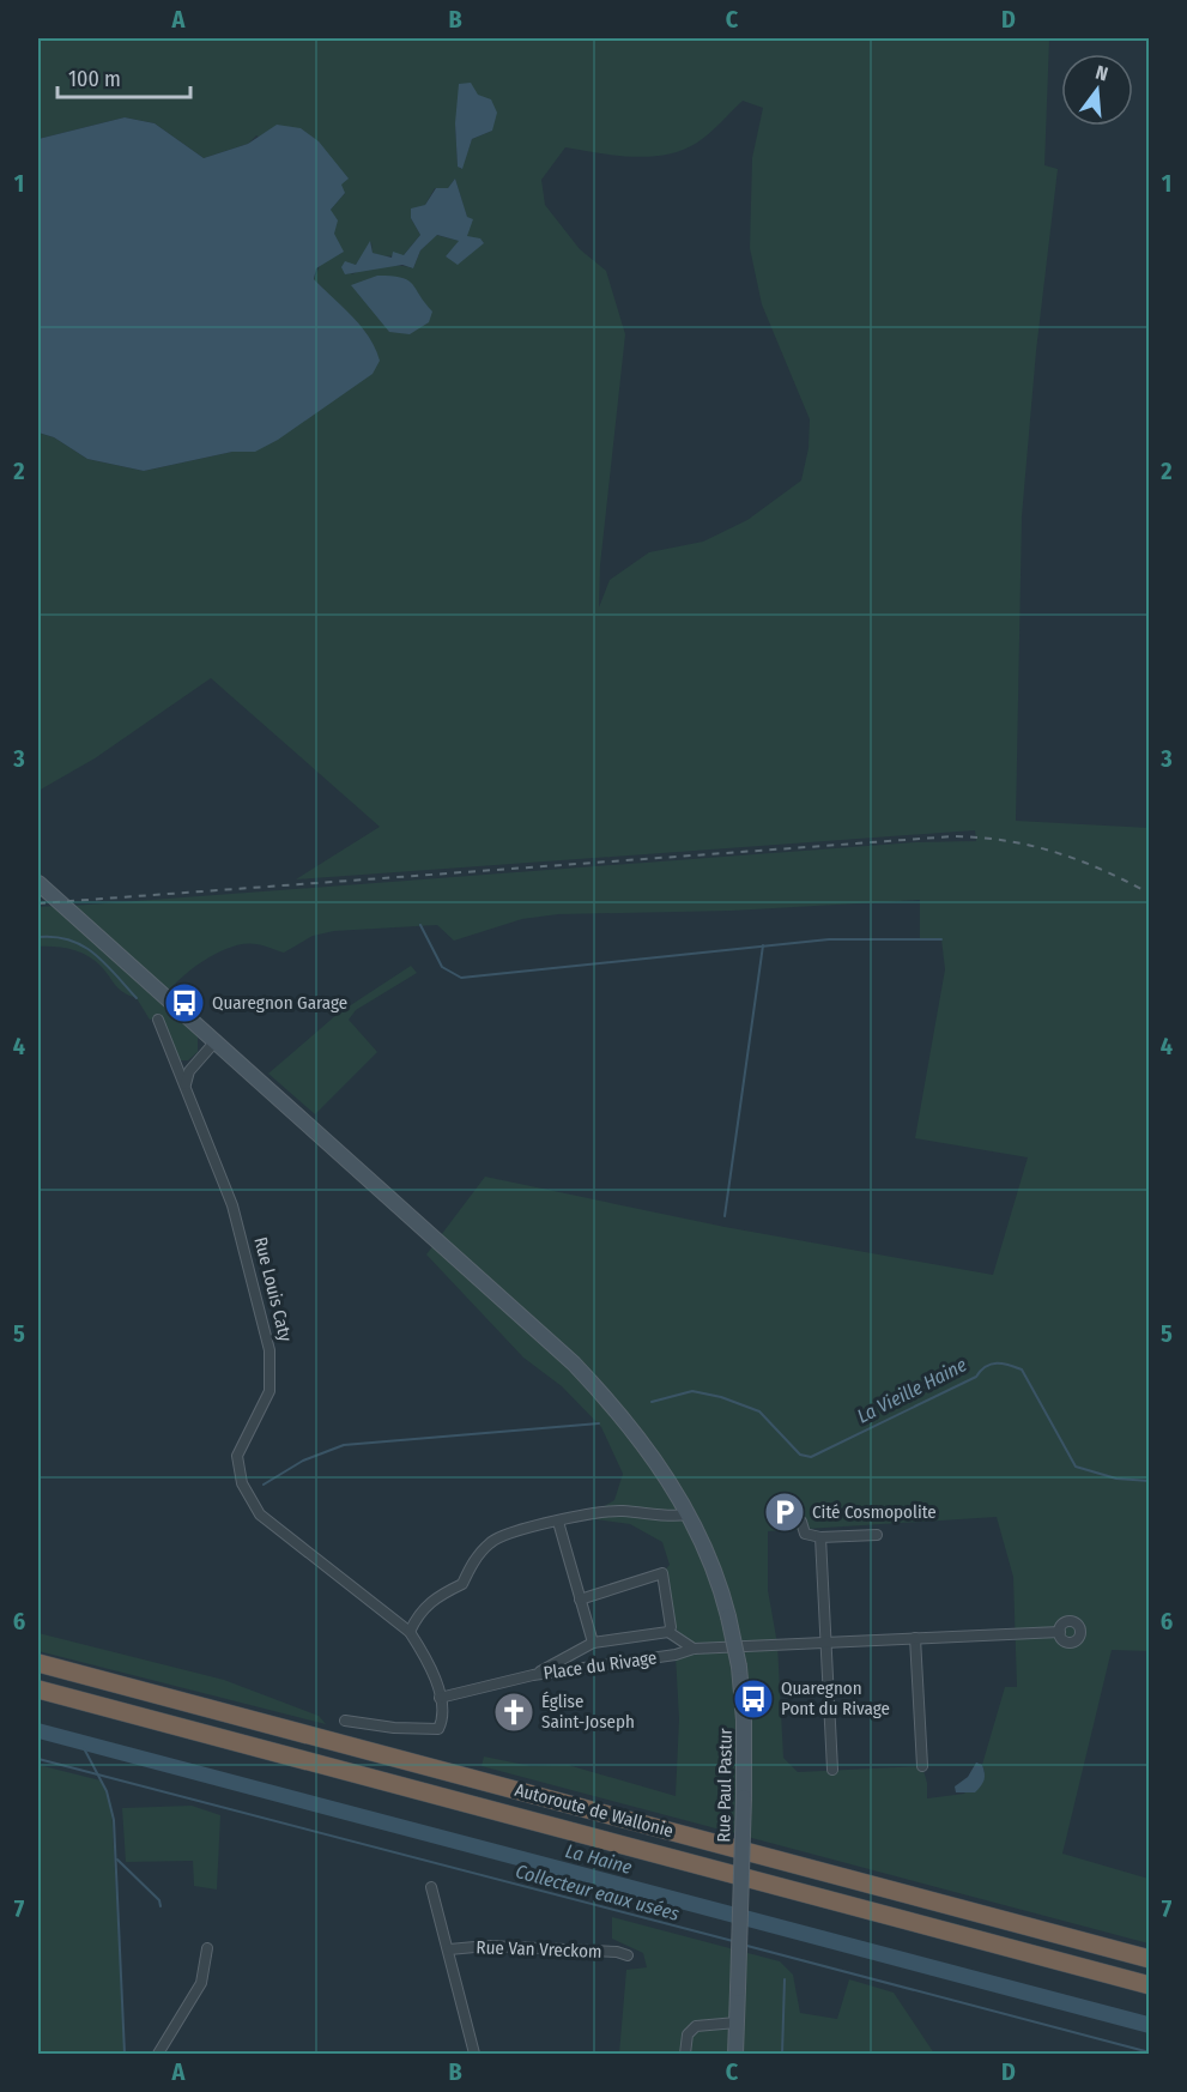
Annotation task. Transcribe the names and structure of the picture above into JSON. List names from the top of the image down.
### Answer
{
  "streets": {
    "highway": ["Autoroute de Wallonie"],
    "main road": ["Rue Paul Pastur"],
    "street": ["Rue Louis Caty", "Place du Rivage", "Rue Van Vreckom"]
  },
  "water": ["La Vieille Haine", "La Haine", "Collecteur eaux usées"],
  "places": {
    "bus stop": ["Quaregnon Garage", "Quaregnon Pont du Rivage"],
    "parking": ["Cité Cosmopolite"],
    "church": ["Église Saint-Joseph"]
  },
  "scale_bar": "100 m",
  "north": "top",
  "grid": {
    "columns": [
      "A",
      "B",
      "C",
      "D"
    ],
    "rows": [
      "1",
      "2",
      "3",
      "4",
      "5",
      "6",
      "7"
    ]
  }
}
